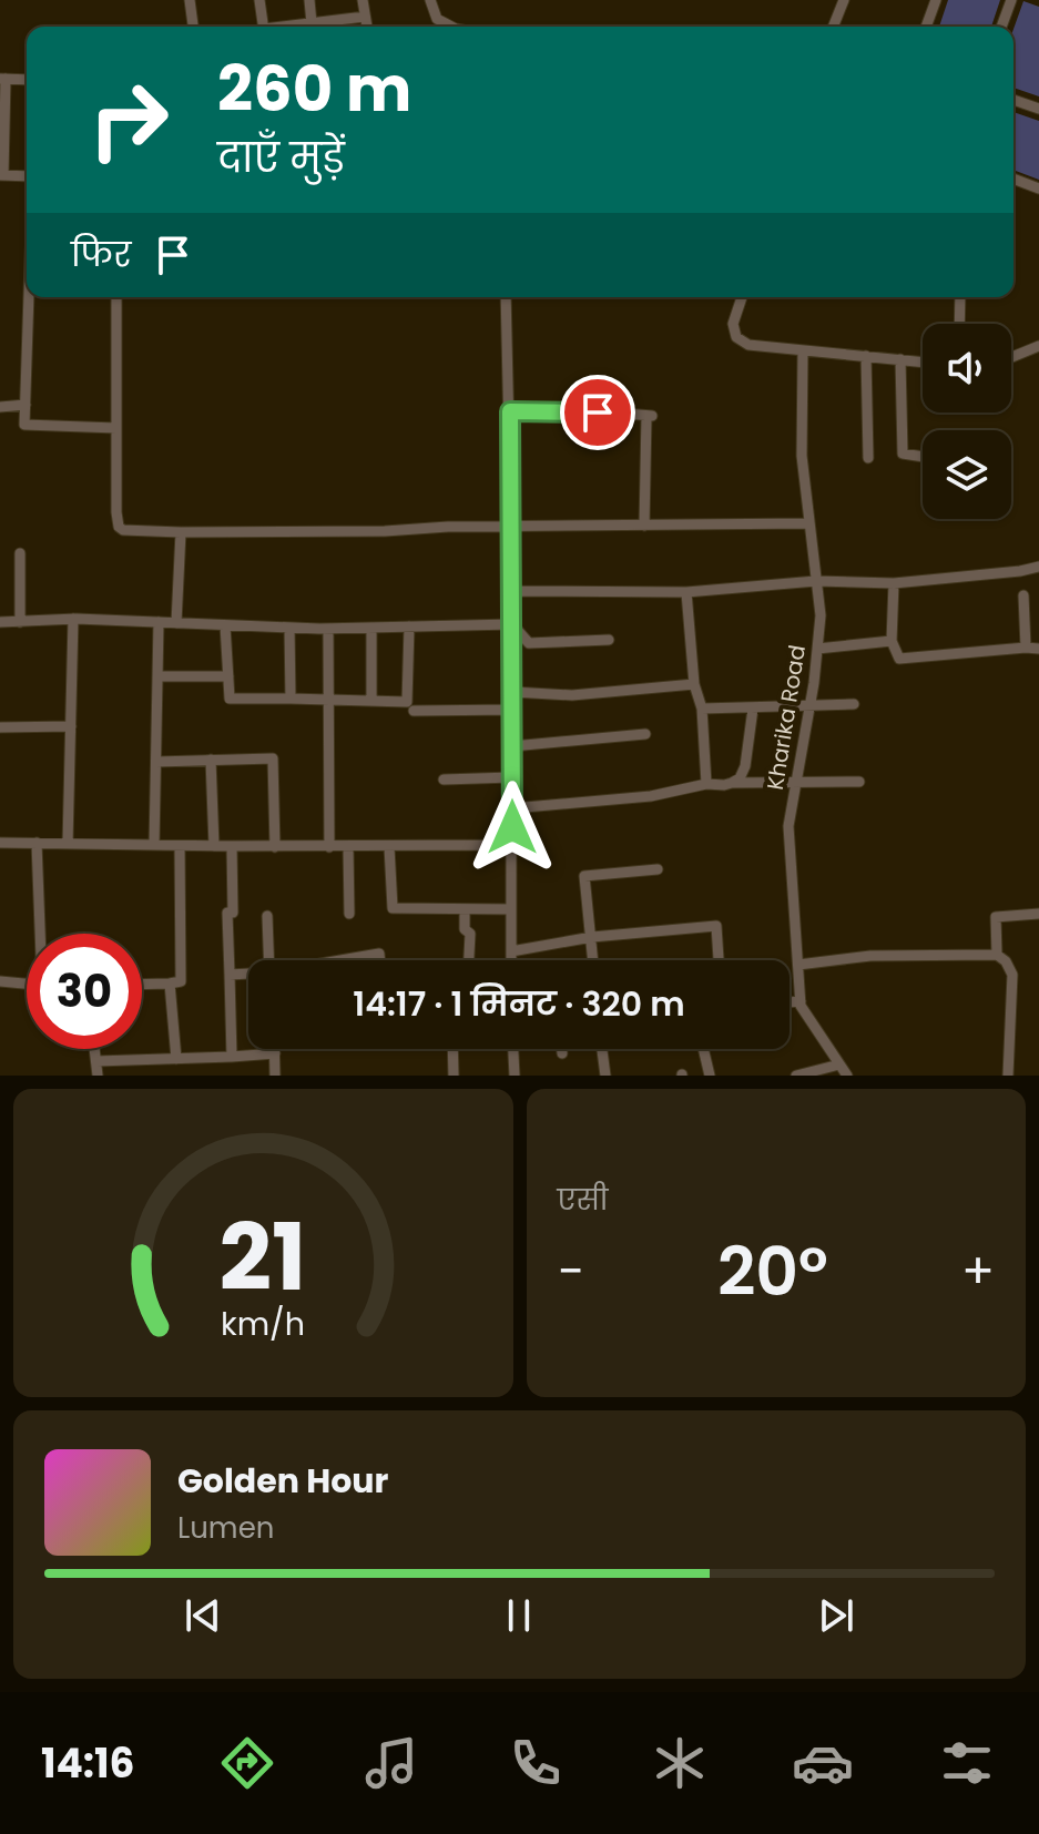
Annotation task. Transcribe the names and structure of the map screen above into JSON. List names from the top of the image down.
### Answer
{
  "streets": {
    "street": ["Kharika Road"]
  },
  "page": {
    "turn": ["260 m", "दाएँ मुड़ें"],
    "then": "फिर",
    "limit": "30",
    "trip": "14:17 · 1 मिनट · 320 m",
    "tile": "एसी",
    "heat": ["−", "20°", "+"],
    "song": ["Golden Hour", "Lumen"],
    "tabs": "14:16",
    "gauge": ["21", "km/h"]
  }
}
